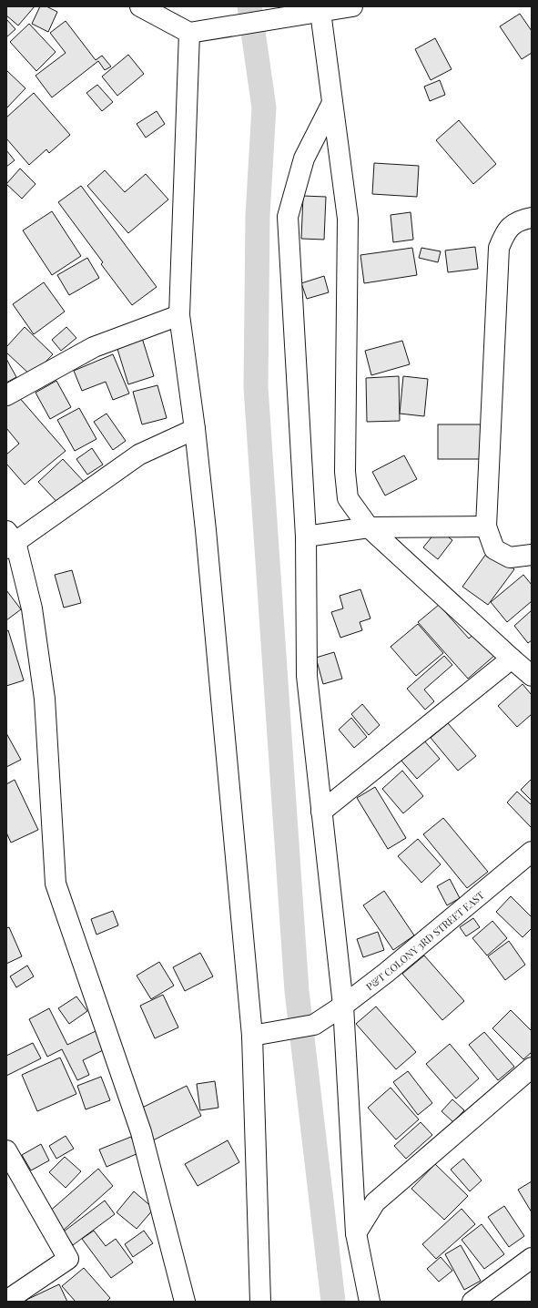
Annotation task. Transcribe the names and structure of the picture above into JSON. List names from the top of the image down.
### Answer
{
  "streets": {
    "street": ["P&T COLONY 3RD STREET EAST"]
  }
}
